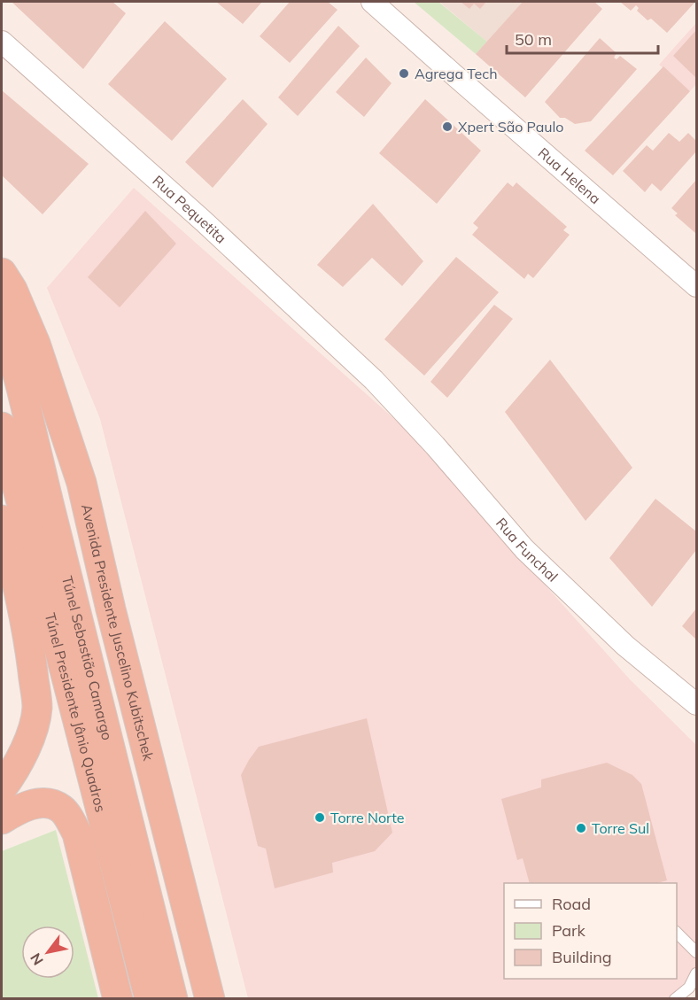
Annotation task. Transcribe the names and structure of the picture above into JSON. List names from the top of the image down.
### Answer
{
  "streets": {
    "highway": ["Avenida Presidente Juscelino Kubitschek", "Túnel Sebastião Camargo", "Túnel Presidente Jânio Quadros"],
    "street": ["Rua Helena", "Rua Pequetita", "Rua Funchal"]
  },
  "crossings": [
    ["Rua Pequetita", "Rua Funchal"]
  ],
  "places": [
    "Agrega Tech",
    "Xpert São Paulo",
    "Torre Norte",
    "Torre Sul"
  ],
  "legend": ["Road", "Park", "Building"],
  "scale_bar": "50 m",
  "north": "bottom left"
}
